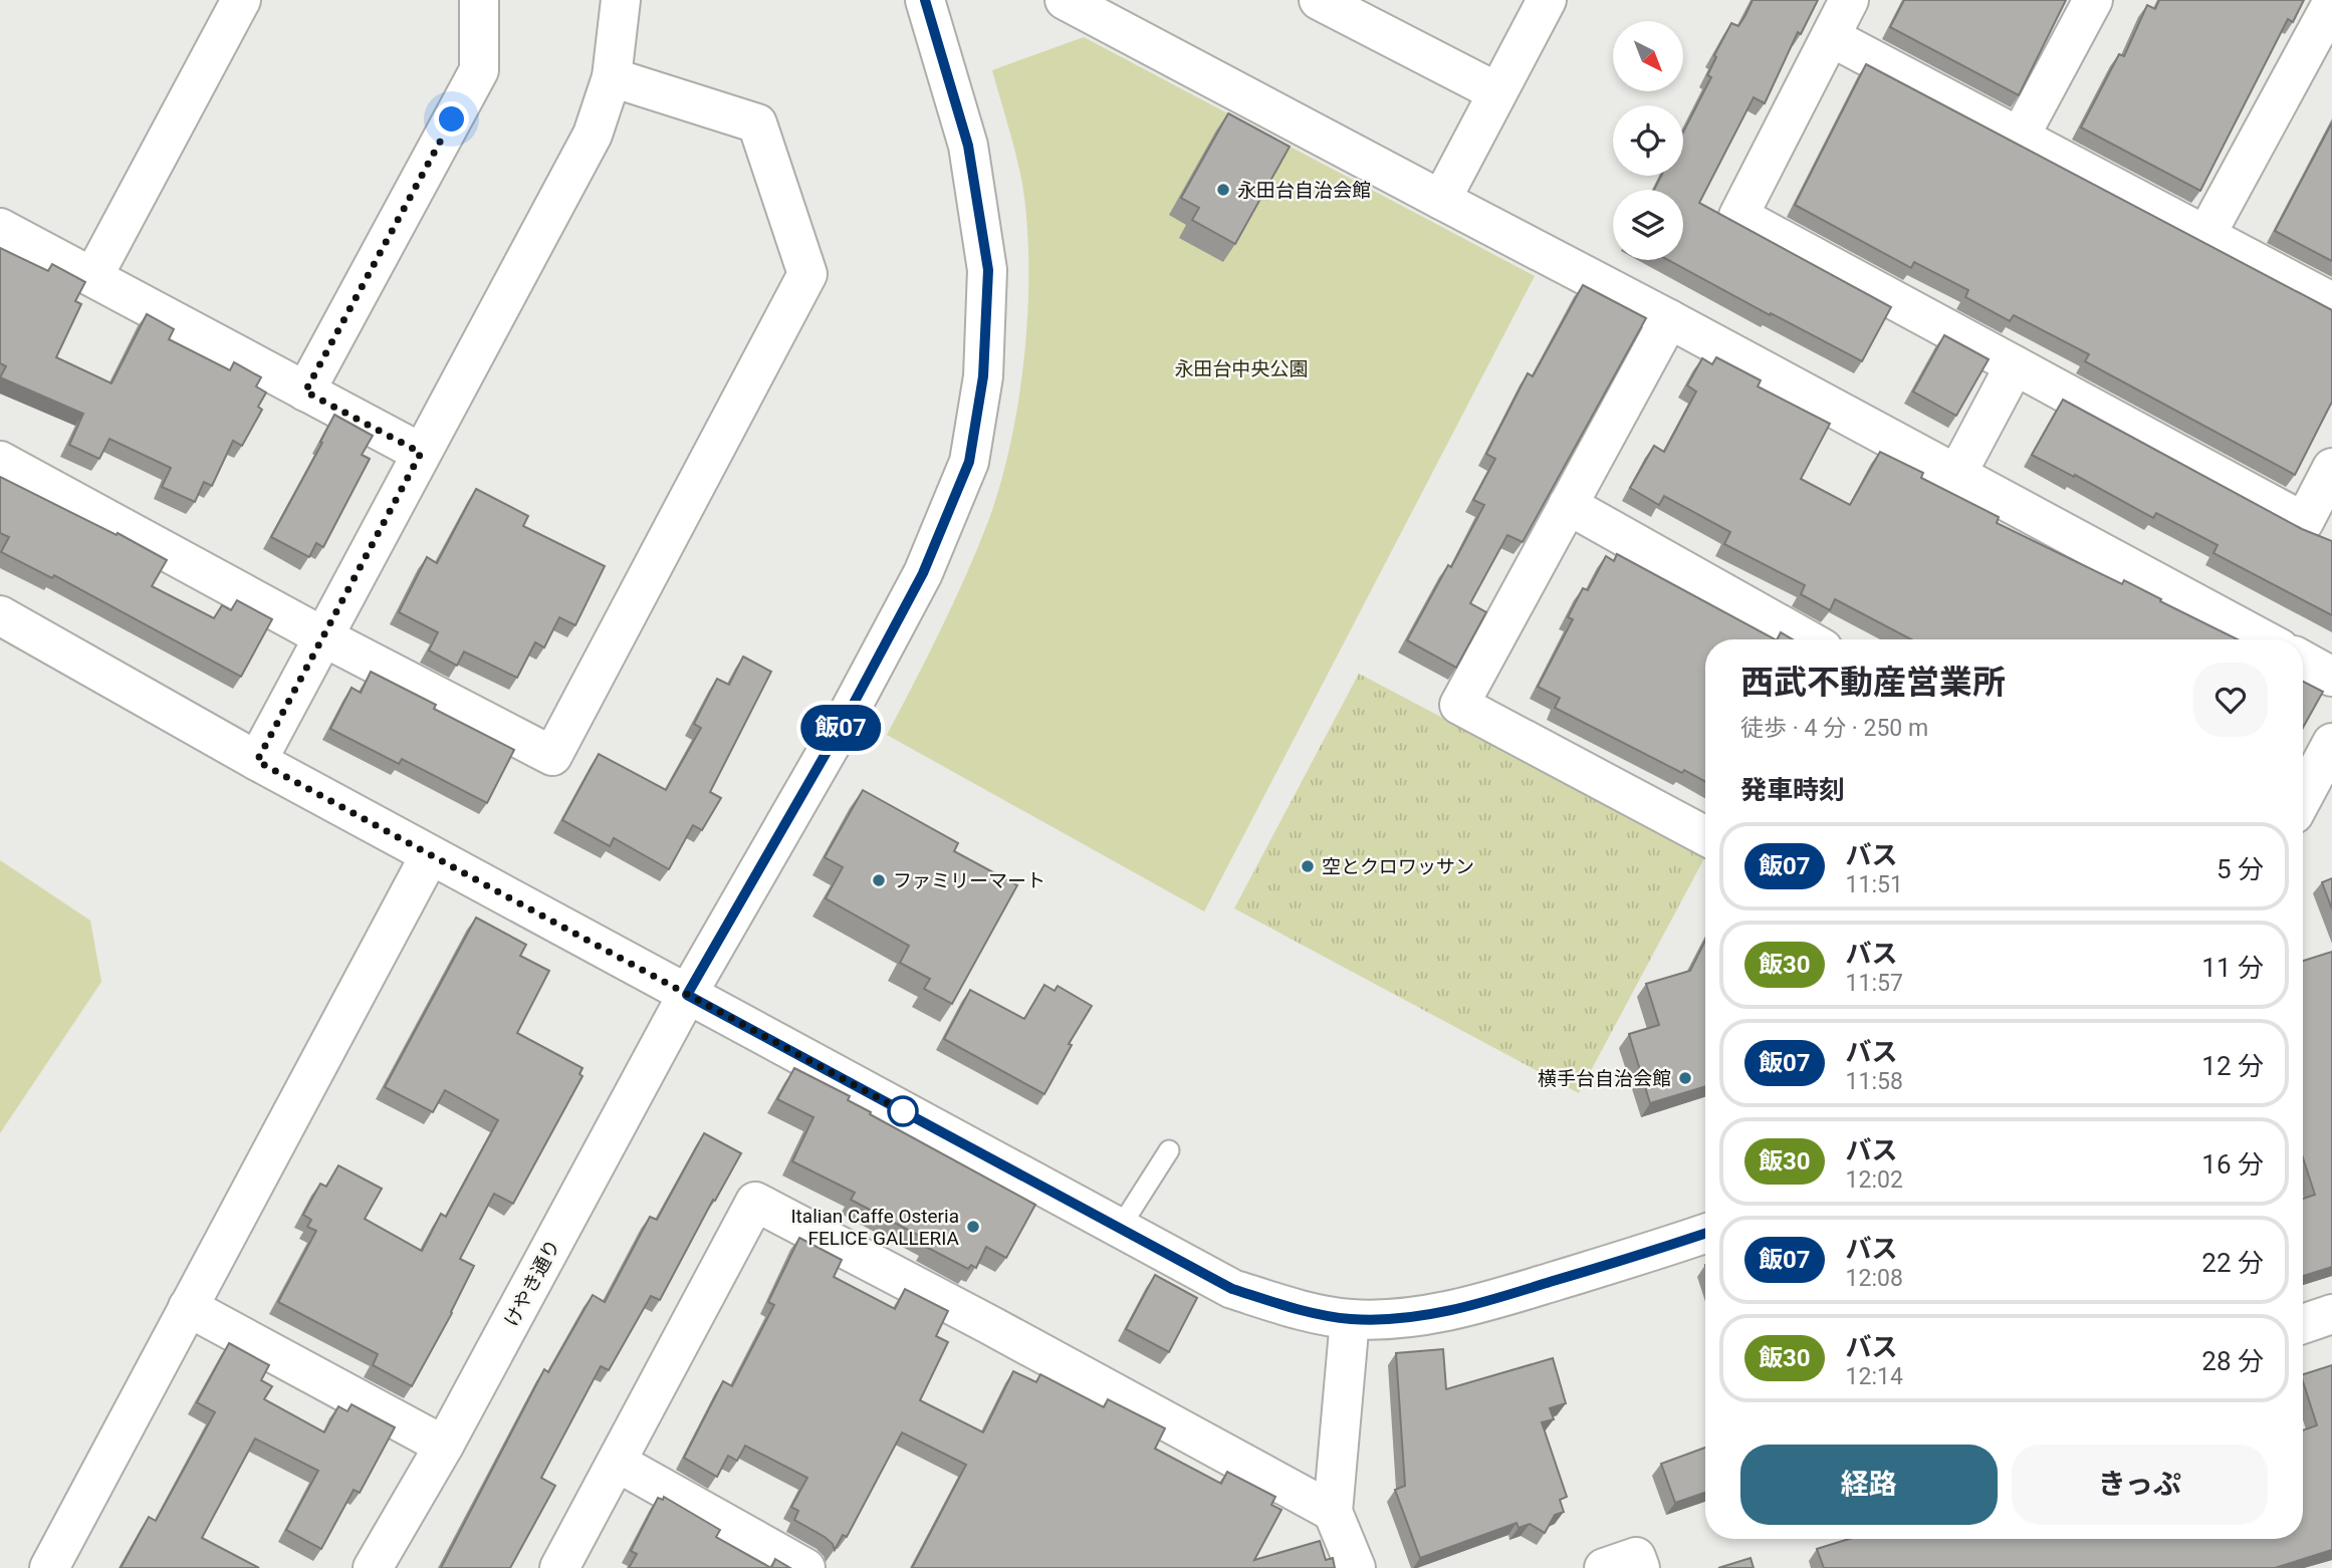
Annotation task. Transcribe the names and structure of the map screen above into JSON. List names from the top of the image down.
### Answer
{
  "streets": {
    "street": ["けやき通り"]
  },
  "parks": ["永田台中央公園"],
  "places": [
    "永田台自治会館",
    "空とクロワッサン",
    "ファミリーマート",
    "横手台自治会館",
    "Italian Caffe Osteria FELICE GALLERIA"
  ],
  "lines": ["bus line 飯07"],
  "north": "bottom right",
  "page": {
    "on_map": "飯07",
    "heading": [
      ["西武不動産営業所", "徒歩 · 4 分 · 250 m"],
      "発車時刻"
    ],
    "list": [
      {
        "mark": "飯07",
        "name": "バス",
        "note": "11:51",
        "value": "5 分"
      },
      {
        "mark": "飯30",
        "name": "バス",
        "note": "11:57",
        "value": "11 分"
      },
      {
        "mark": "飯07",
        "name": "バス",
        "note": "11:58",
        "value": "12 分"
      },
      {
        "mark": "飯30",
        "name": "バス",
        "note": "12:02",
        "value": "16 分"
      },
      {
        "mark": "飯07",
        "name": "バス",
        "note": "12:08",
        "value": "22 分"
      },
      {
        "mark": "飯30",
        "name": "バス",
        "note": "12:14",
        "value": "28 分"
      }
    ],
    "buttons": ["経路", "きっぷ"]
  }
}
